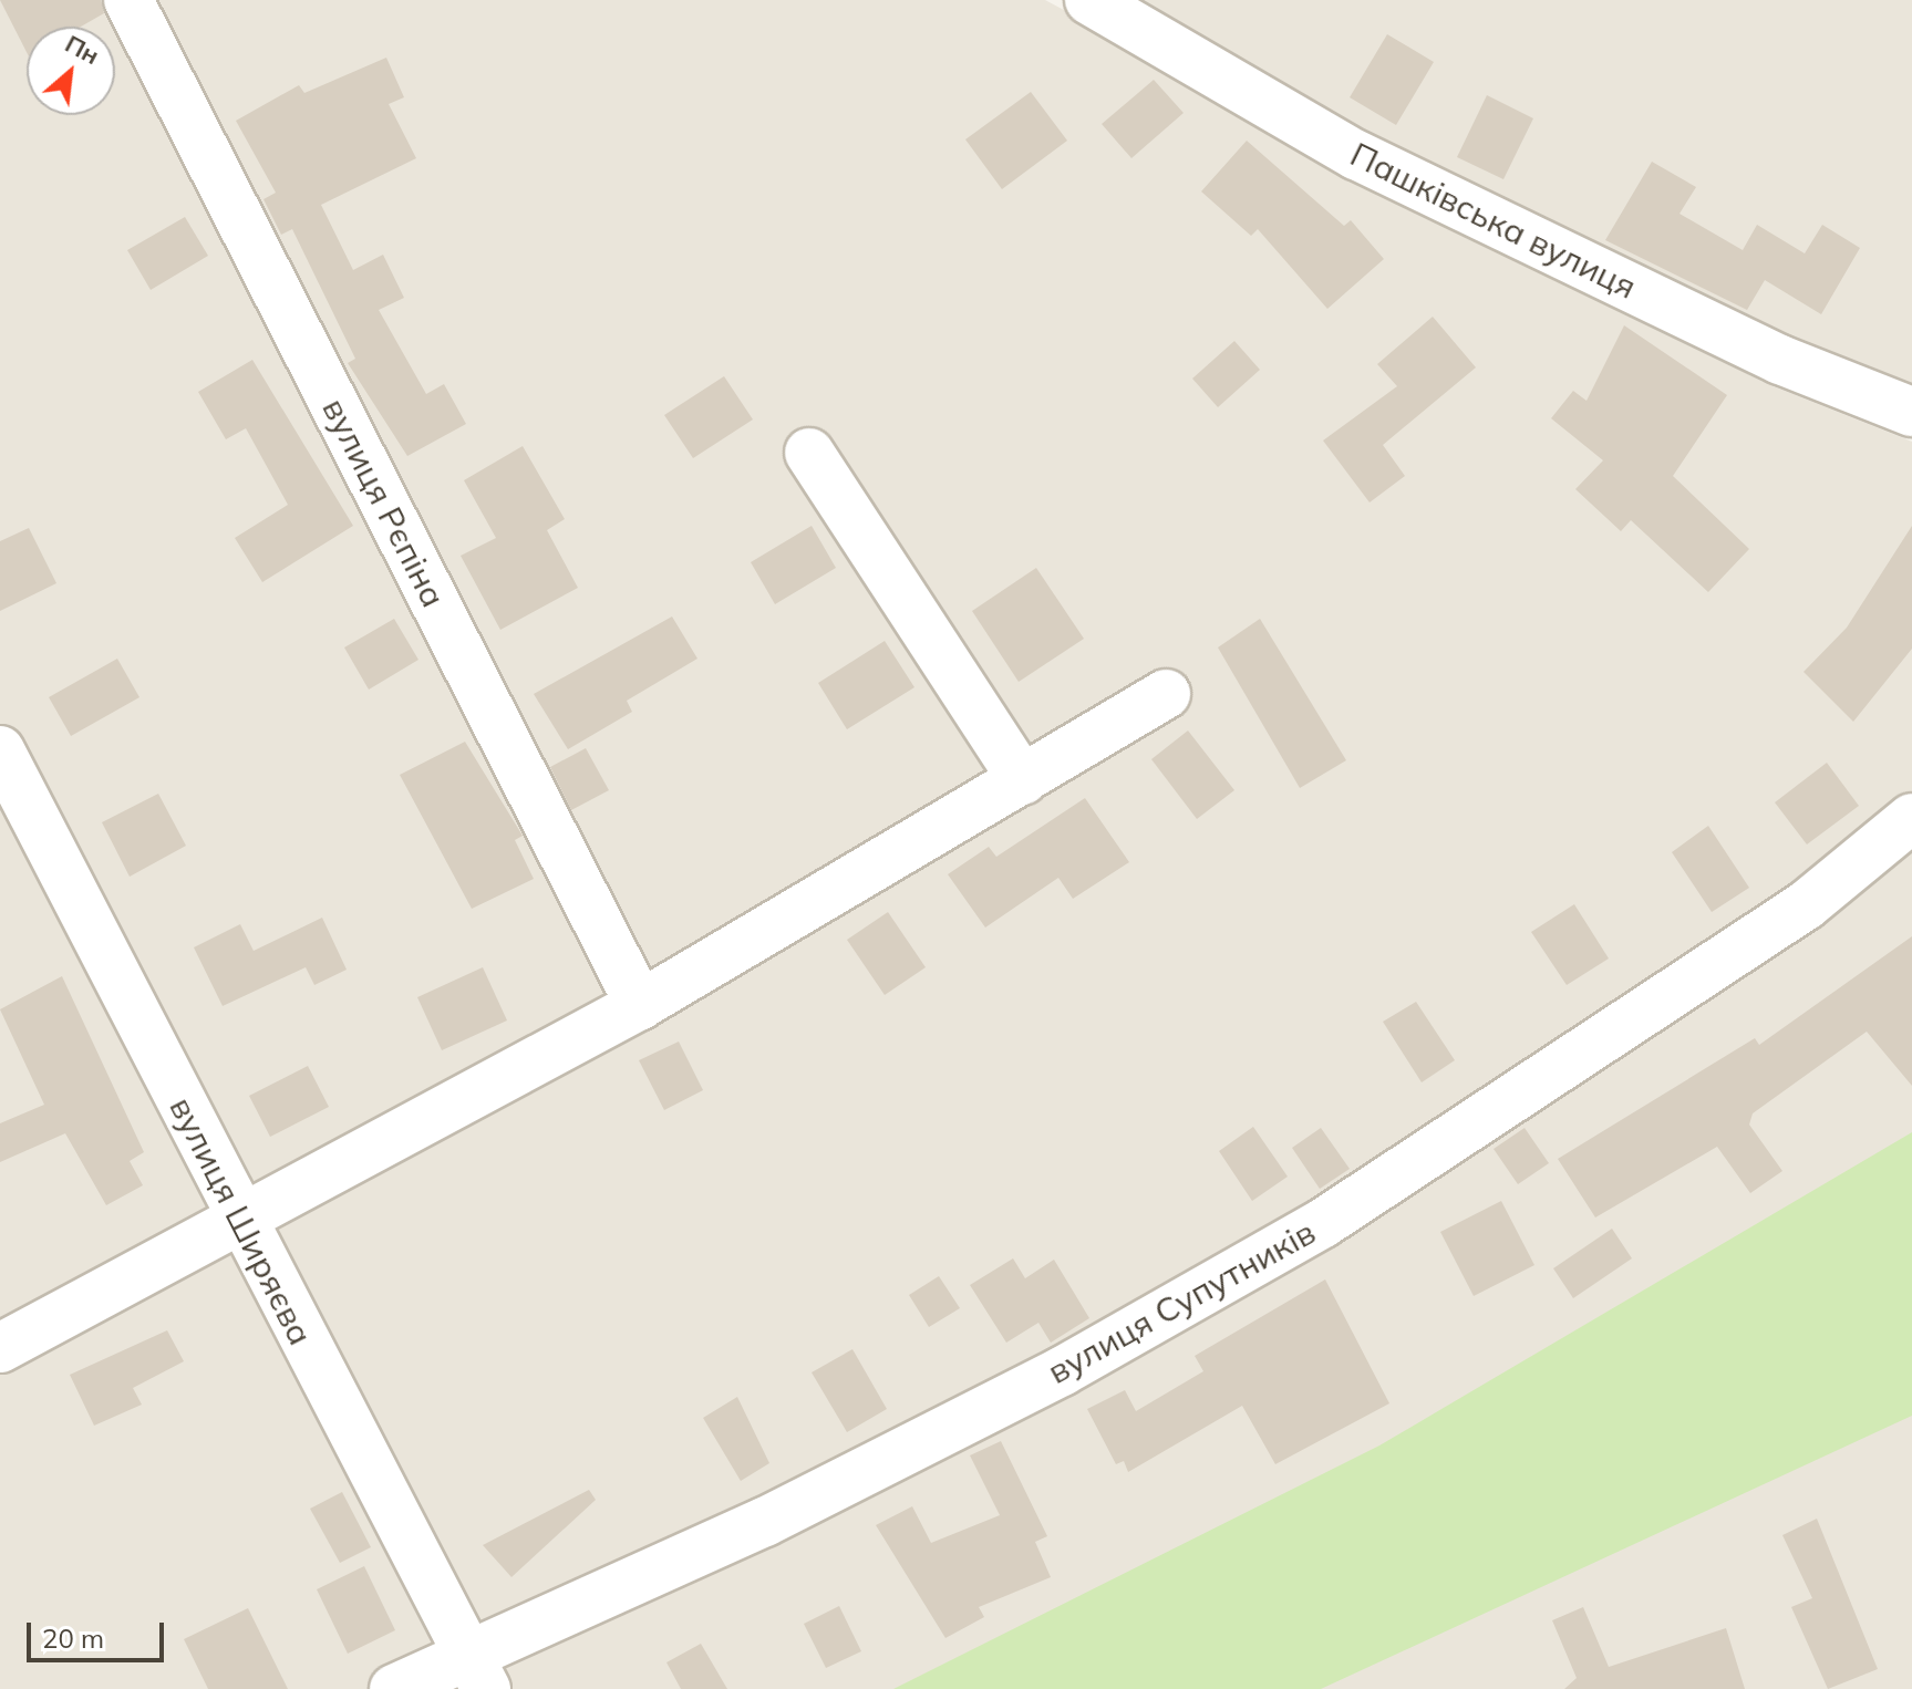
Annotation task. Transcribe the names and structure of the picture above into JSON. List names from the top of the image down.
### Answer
{
  "streets": {
    "street": [
      "Пашківська вулиця",
      "вулиця Рєпіна",
      "вулиця Ширяєва",
      "вулиця Супутників"
    ]
  },
  "crossings": [
    ["вулиця Ширяєва", "вулиця Супутників"]
  ],
  "scale_bar": "20 m",
  "north": "top right"
}
